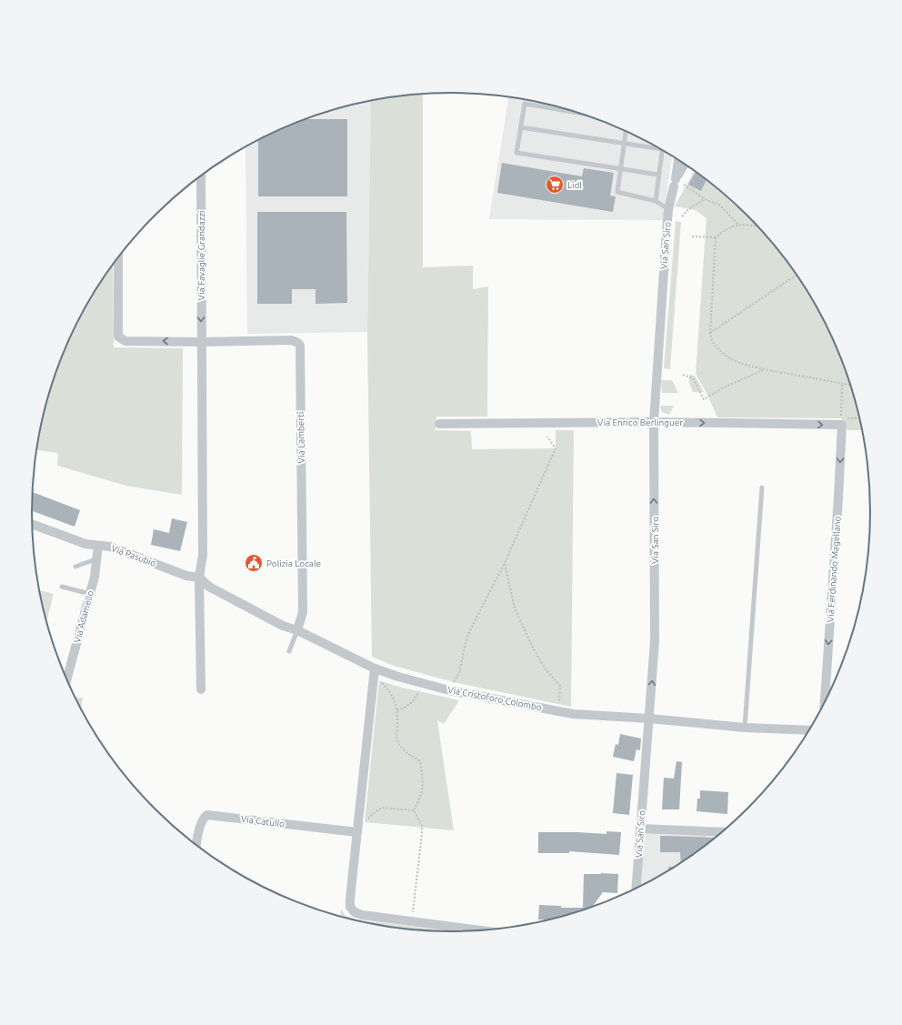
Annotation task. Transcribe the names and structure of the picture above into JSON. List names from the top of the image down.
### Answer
{
  "streets": {
    "street": [
      "Via San Siro",
      "Via Favaglie Grandazzi",
      "Via Enrico Berlinguer",
      "Via Lamberti",
      "Via Pasubio",
      "Via Ferdinando Magellano",
      "Via Adamello",
      "Via Cristoforo Colombo",
      "Via Catullo"
    ]
  },
  "crossings": [
    ["Via San Siro", "Via Enrico Berlinguer"],
    ["Via San Siro", "Via Cristoforo Colombo"],
    ["Via Favaglie Grandazzi", "Via Lamberti"],
    ["Via Favaglie Grandazzi", "Via Pasubio"],
    ["Via Favaglie Grandazzi", "Via Cristoforo Colombo"],
    ["Via Enrico Berlinguer", "Via Ferdinando Magellano"],
    ["Via Lamberti", "Via Cristoforo Colombo"],
    ["Via Pasubio", "Via Adamello"],
    ["Via Pasubio", "Via Cristoforo Colombo"]
  ],
  "one_way": ["Via San Siro", "Via Enrico Berlinguer", "Via Ferdinando Magellano"],
  "places": {
    "supermarket": ["Lidl"],
    "public building": ["Polizia Locale"]
  }
}
